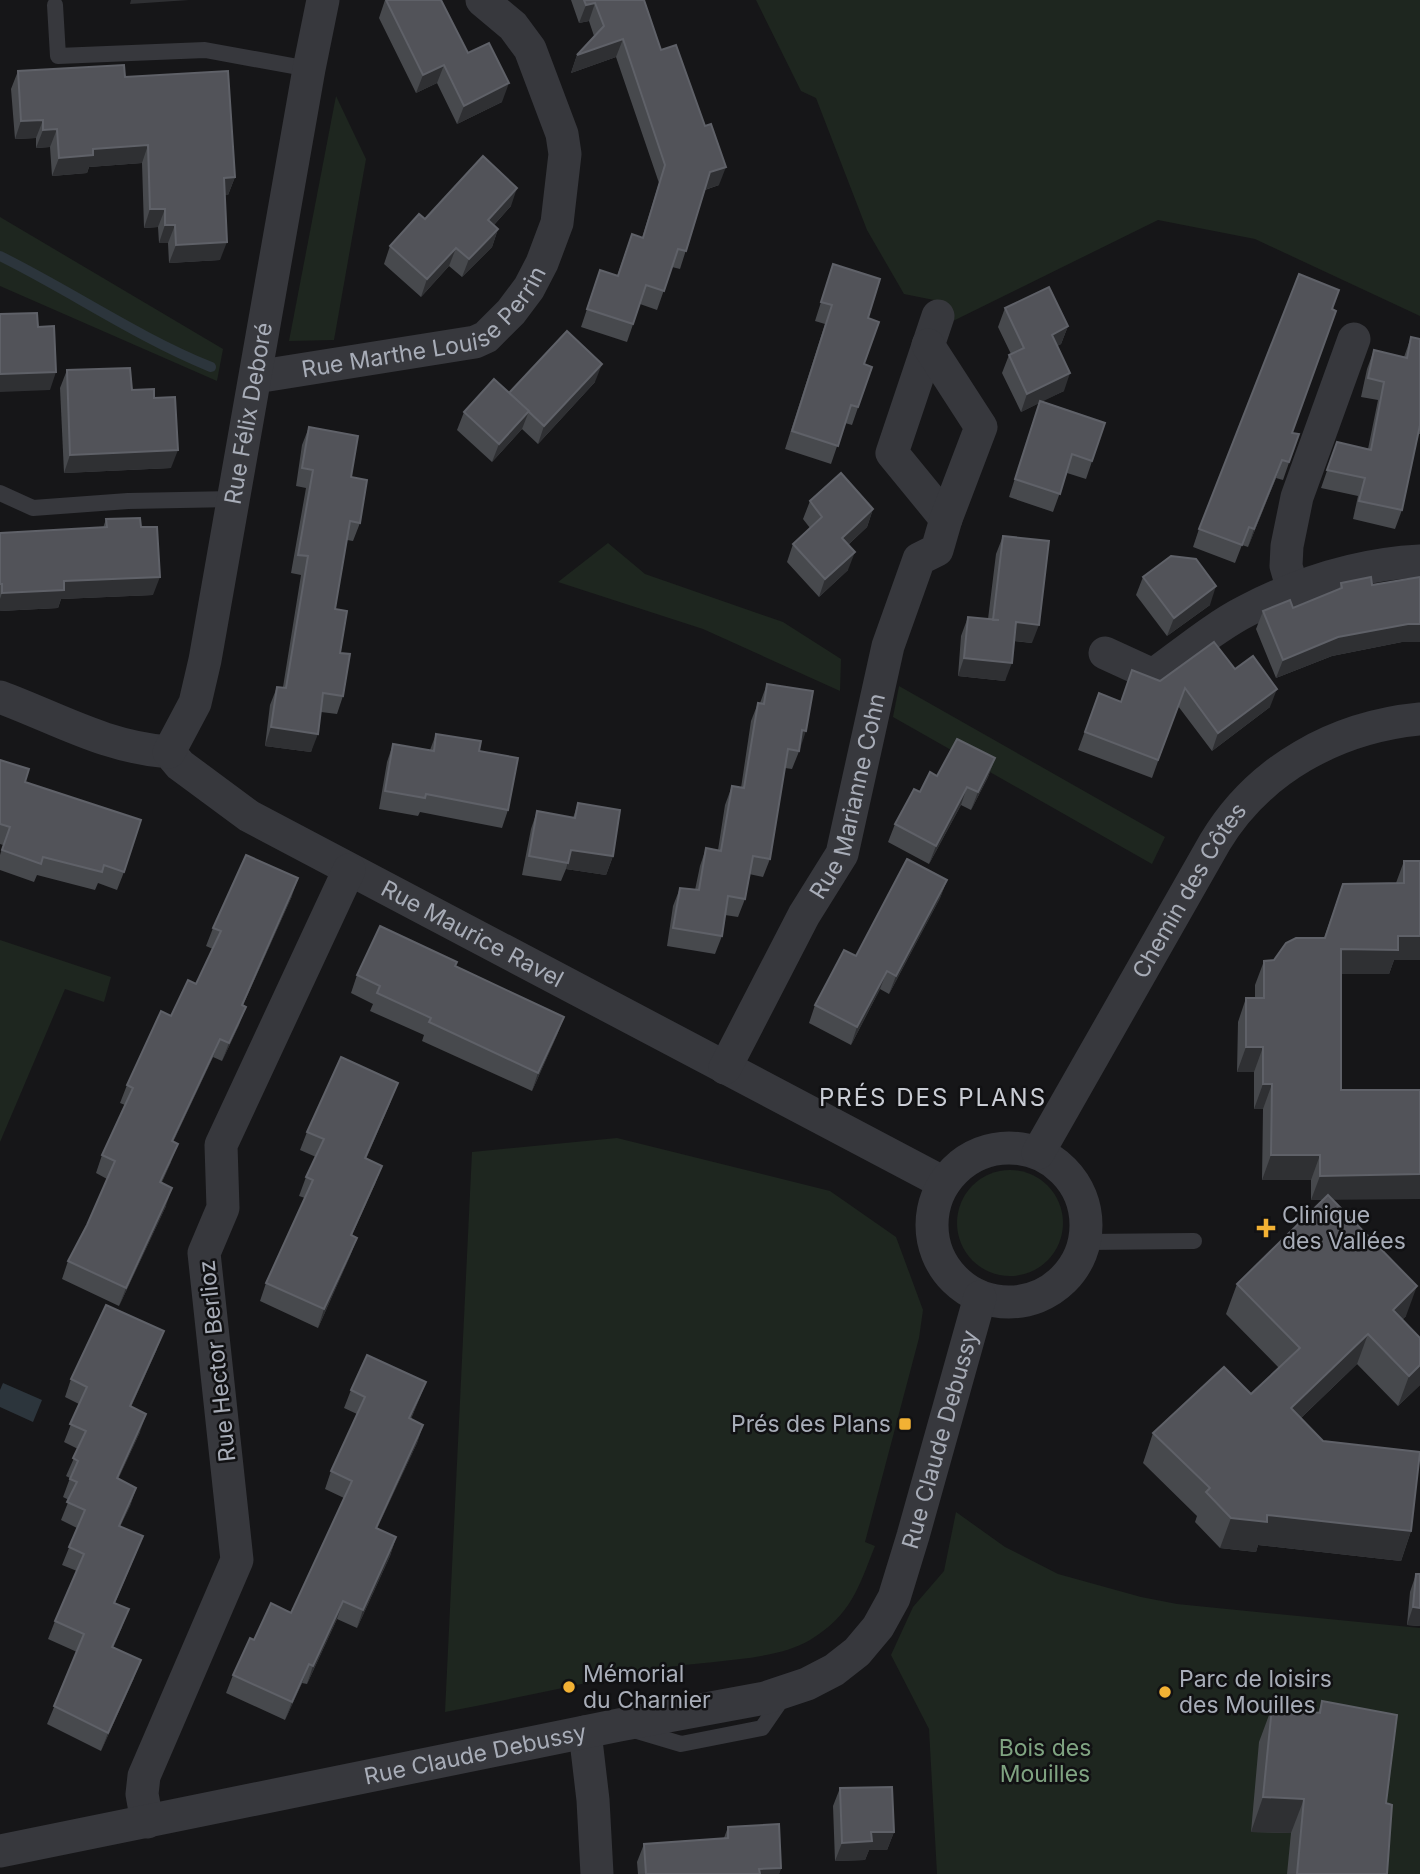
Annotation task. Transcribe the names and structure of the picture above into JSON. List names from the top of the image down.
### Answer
{
  "streets": {
    "street": [
      "Rue Marthe Louise Perrin",
      "Rue Félix Deboré",
      "Rue Marianne Cohn",
      "Chemin des Côtes",
      "Rue Maurice Ravel",
      "Rue Hector Berlioz",
      "Rue Claude Debussy"
    ]
  },
  "crossings": [
    ["Rue Marthe Louise Perrin", "Rue Félix Deboré"],
    ["Rue Félix Deboré", "Rue Maurice Ravel"],
    ["Rue Marianne Cohn", "Rue Maurice Ravel"],
    ["Chemin des Côtes", "Rue Maurice Ravel"],
    ["Chemin des Côtes", "Rue Claude Debussy"],
    ["Rue Maurice Ravel", "Rue Hector Berlioz"],
    ["Rue Maurice Ravel", "Rue Claude Debussy"],
    ["Rue Hector Berlioz", "Rue Claude Debussy"]
  ],
  "districts": ["PRÉS DES PLANS"],
  "parks": ["Bois des Mouilles"],
  "places": {
    "health": ["Clinique des Vallées"],
    "transit": ["Prés des Plans"],
    "other": ["Mémorial du Charnier", "Parc de loisirs des Mouilles"]
  }
}
